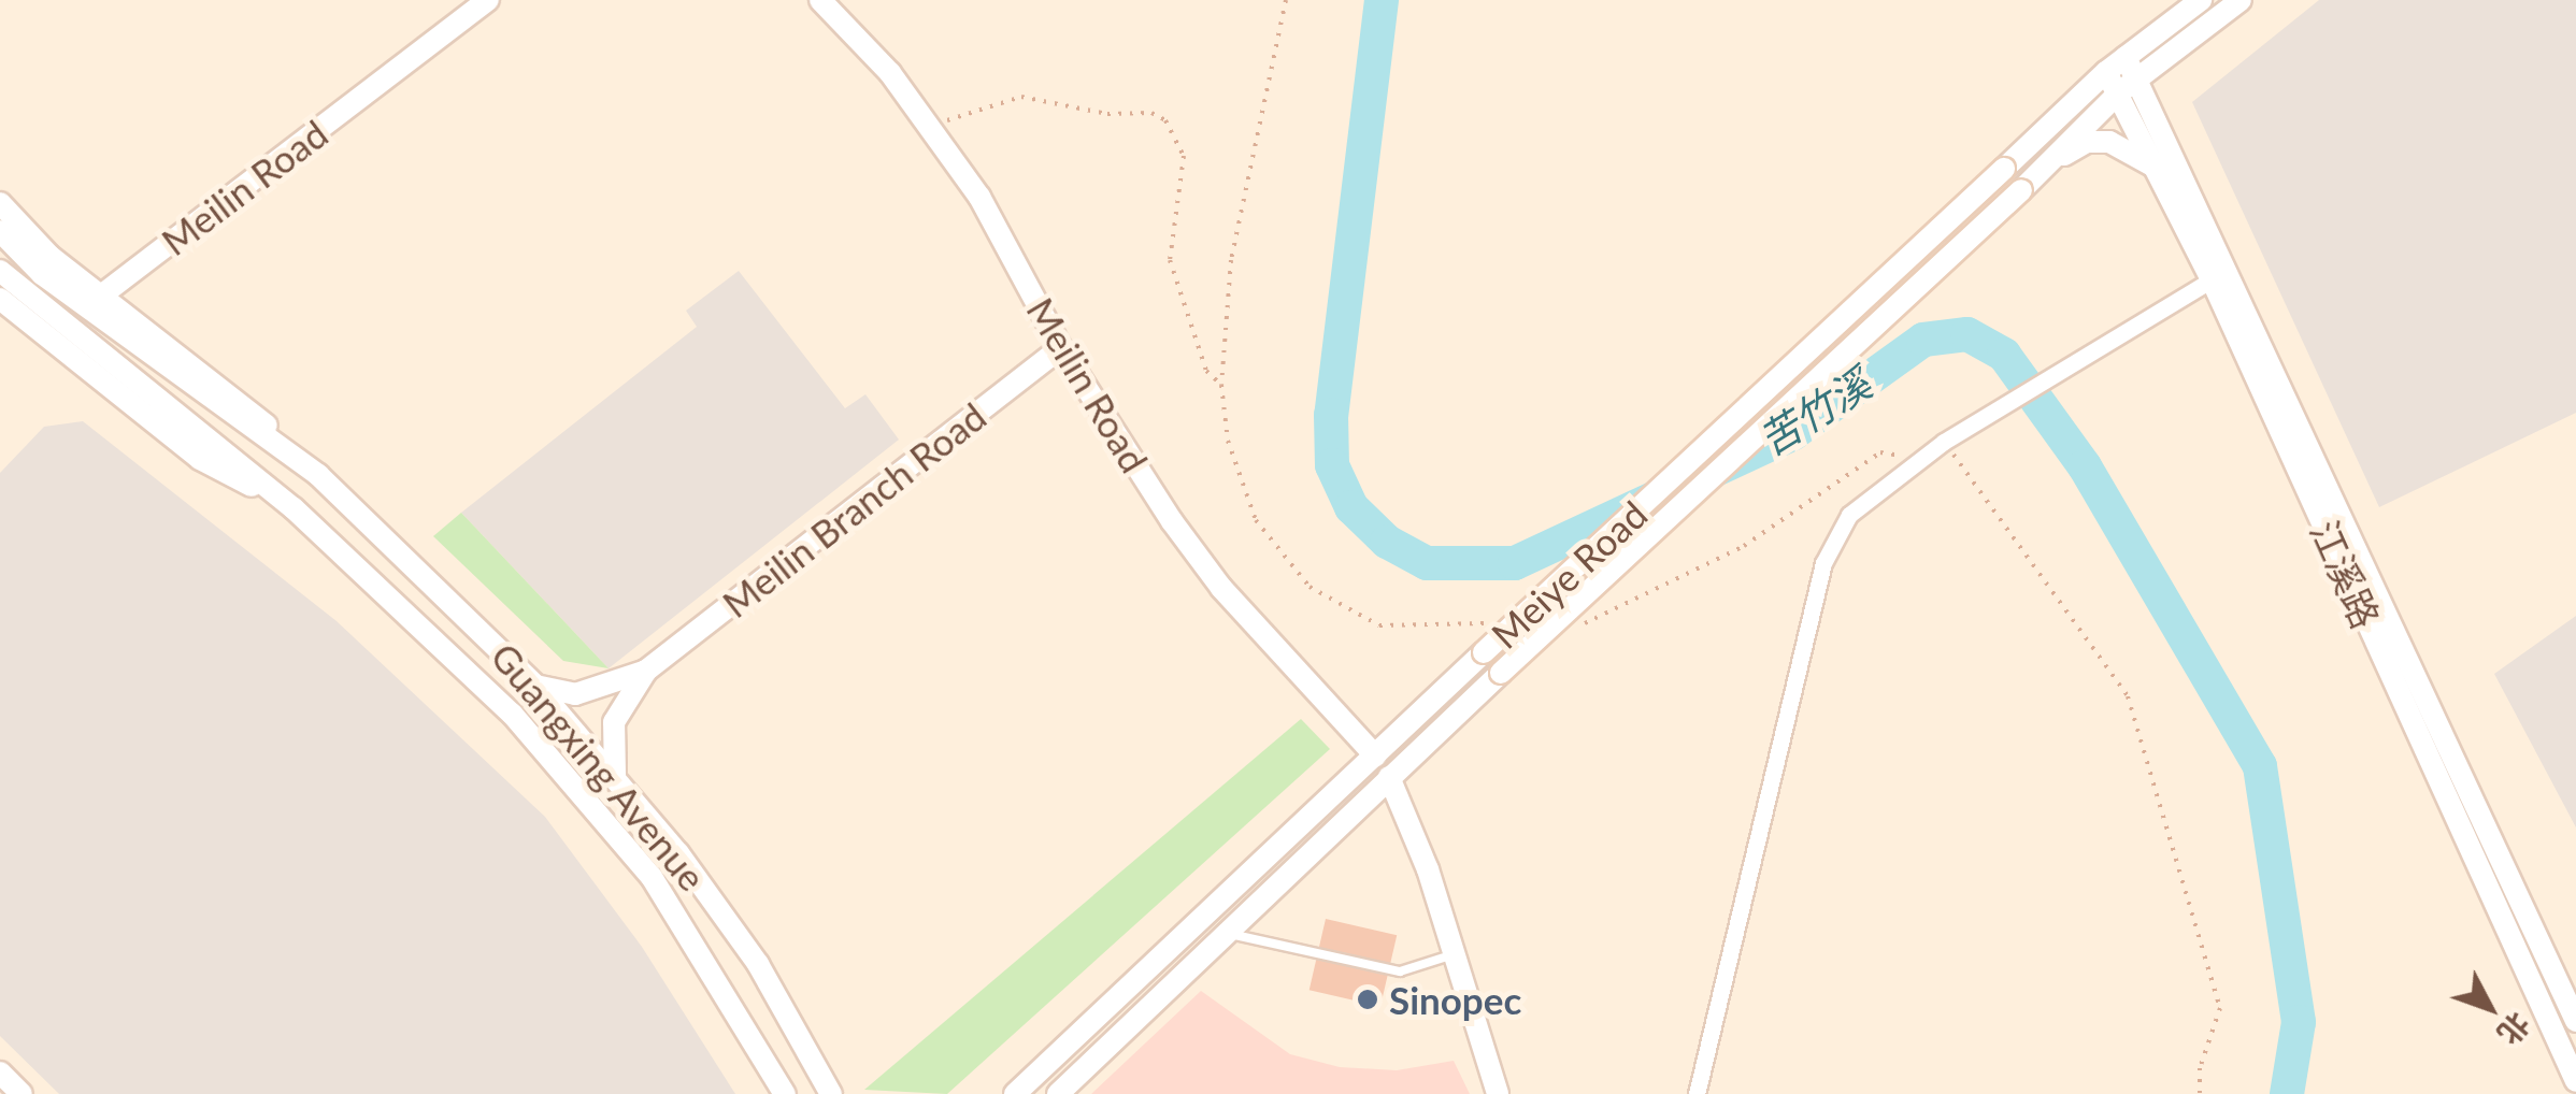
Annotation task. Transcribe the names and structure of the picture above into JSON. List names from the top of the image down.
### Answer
{
  "streets": {
    "main road": [
      "Meilin Road",
      "Meilin Branch Road",
      "Meiye Road",
      "江溪路",
      "Guangxing Avenue"
    ]
  },
  "crossings": [
    ["Meilin Road", "Meilin Branch Road"],
    ["Meilin Road", "Meiye Road"],
    ["Meilin Road", "Guangxing Avenue"],
    ["Meiye Road", "江溪路"]
  ],
  "water": ["苦竹溪"],
  "places": ["Sinopec"],
  "north": "bottom right"
}
